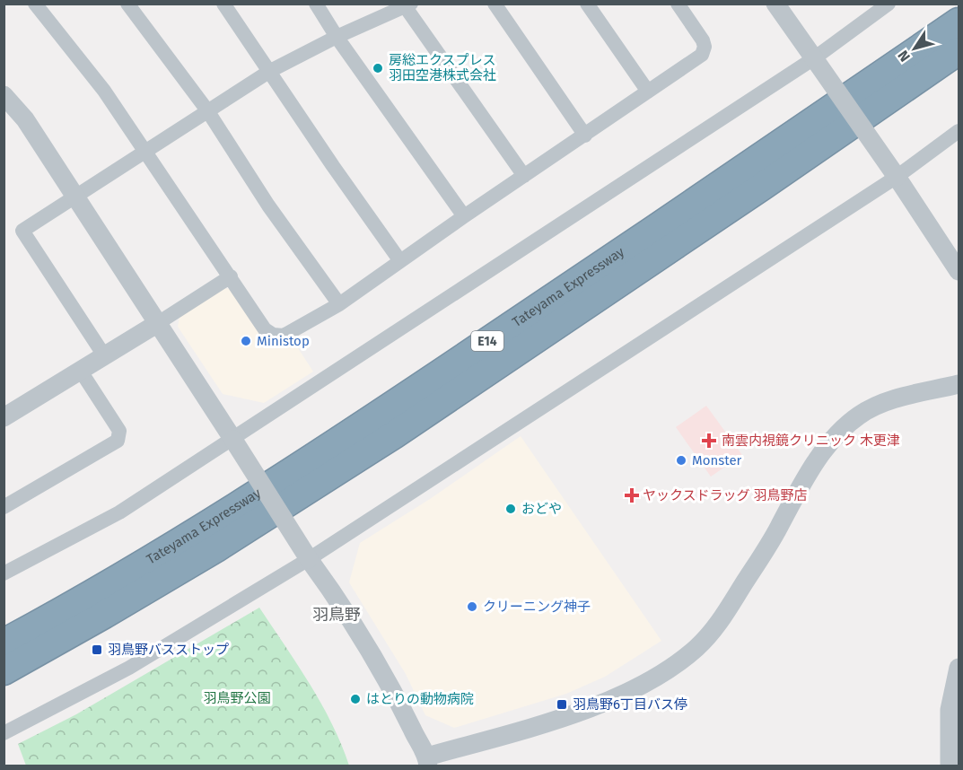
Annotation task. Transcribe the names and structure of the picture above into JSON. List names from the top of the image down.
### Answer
{
  "streets": {
    "highway": ["Tateyama Expressway", "E14"]
  },
  "districts": ["羽鳥野"],
  "parks": ["羽鳥野公園"],
  "places": {
    "other": [
      "房総エクスプレス 羽田空港株式会社",
      "Ministop",
      "Monster",
      "おどや",
      "クリーニング神子",
      "はとりの動物病院"
    ],
    "health": ["南雲内視鏡クリニック 木更津", "ヤックスドラッグ 羽鳥野店"],
    "transit": ["羽鳥野バスストップ", "羽鳥野6丁目バス停"]
  },
  "north": "bottom left"
}
